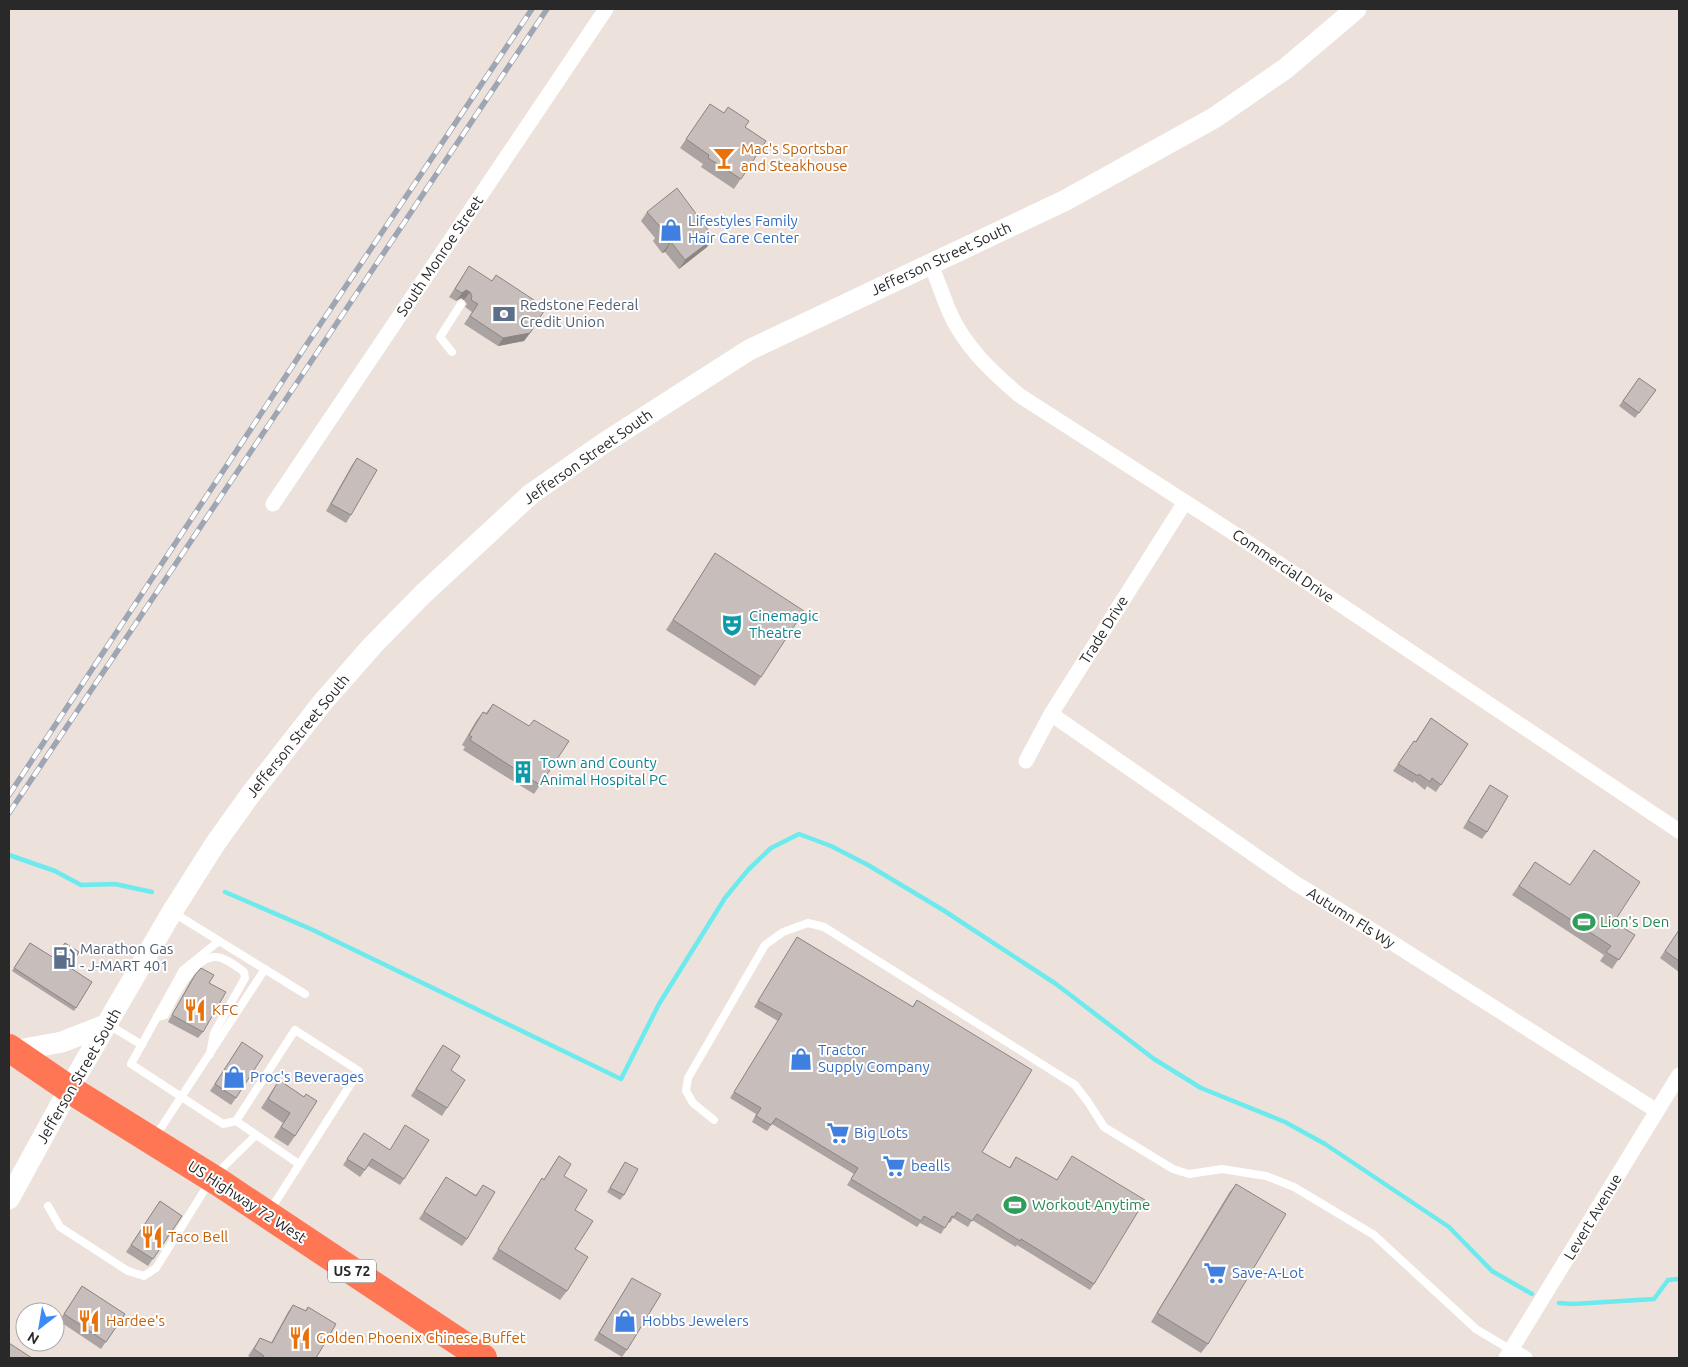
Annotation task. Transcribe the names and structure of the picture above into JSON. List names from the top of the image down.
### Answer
{
  "streets": {
    "highway": ["US Highway 72 West", "US 72"],
    "street": [
      "South Monroe Street",
      "Jefferson Street South",
      "Commercial Drive",
      "Trade Drive",
      "Autumn Fls Wy",
      "Levert Avenue"
    ]
  },
  "crossings": [
    ["Jefferson Street South", "Commercial Drive"],
    ["Jefferson Street South", "US Highway 72 West"],
    ["Commercial Drive", "Trade Drive"],
    ["Trade Drive", "Autumn Fls Wy"],
    ["Autumn Fls Wy", "Levert Avenue"]
  ],
  "places": {
    "bar": ["Mac's Sportsbar and Steakhouse"],
    "shop": [
      "Lifestyles Family Hair Care Center",
      "Tractor Supply Company",
      "Proc's Beverages",
      "Hobbs Jewelers"
    ],
    "bank": ["Redstone Federal Credit Union"],
    "theatre": ["Cinemagic Theatre"],
    "building": ["Town and County Animal Hospital PC"],
    "sports": ["Lion's Den", "Workout Anytime"],
    "fuel station": ["Marathon Gas - J-MART 401"],
    "restaurant": [
      "KFC",
      "Taco Bell",
      "Hardee's",
      "Golden Phoenix Chinese Buffet"
    ],
    "supermarket": ["Big Lots", "bealls", "Save-A-Lot"]
  },
  "north": "bottom left"
}
